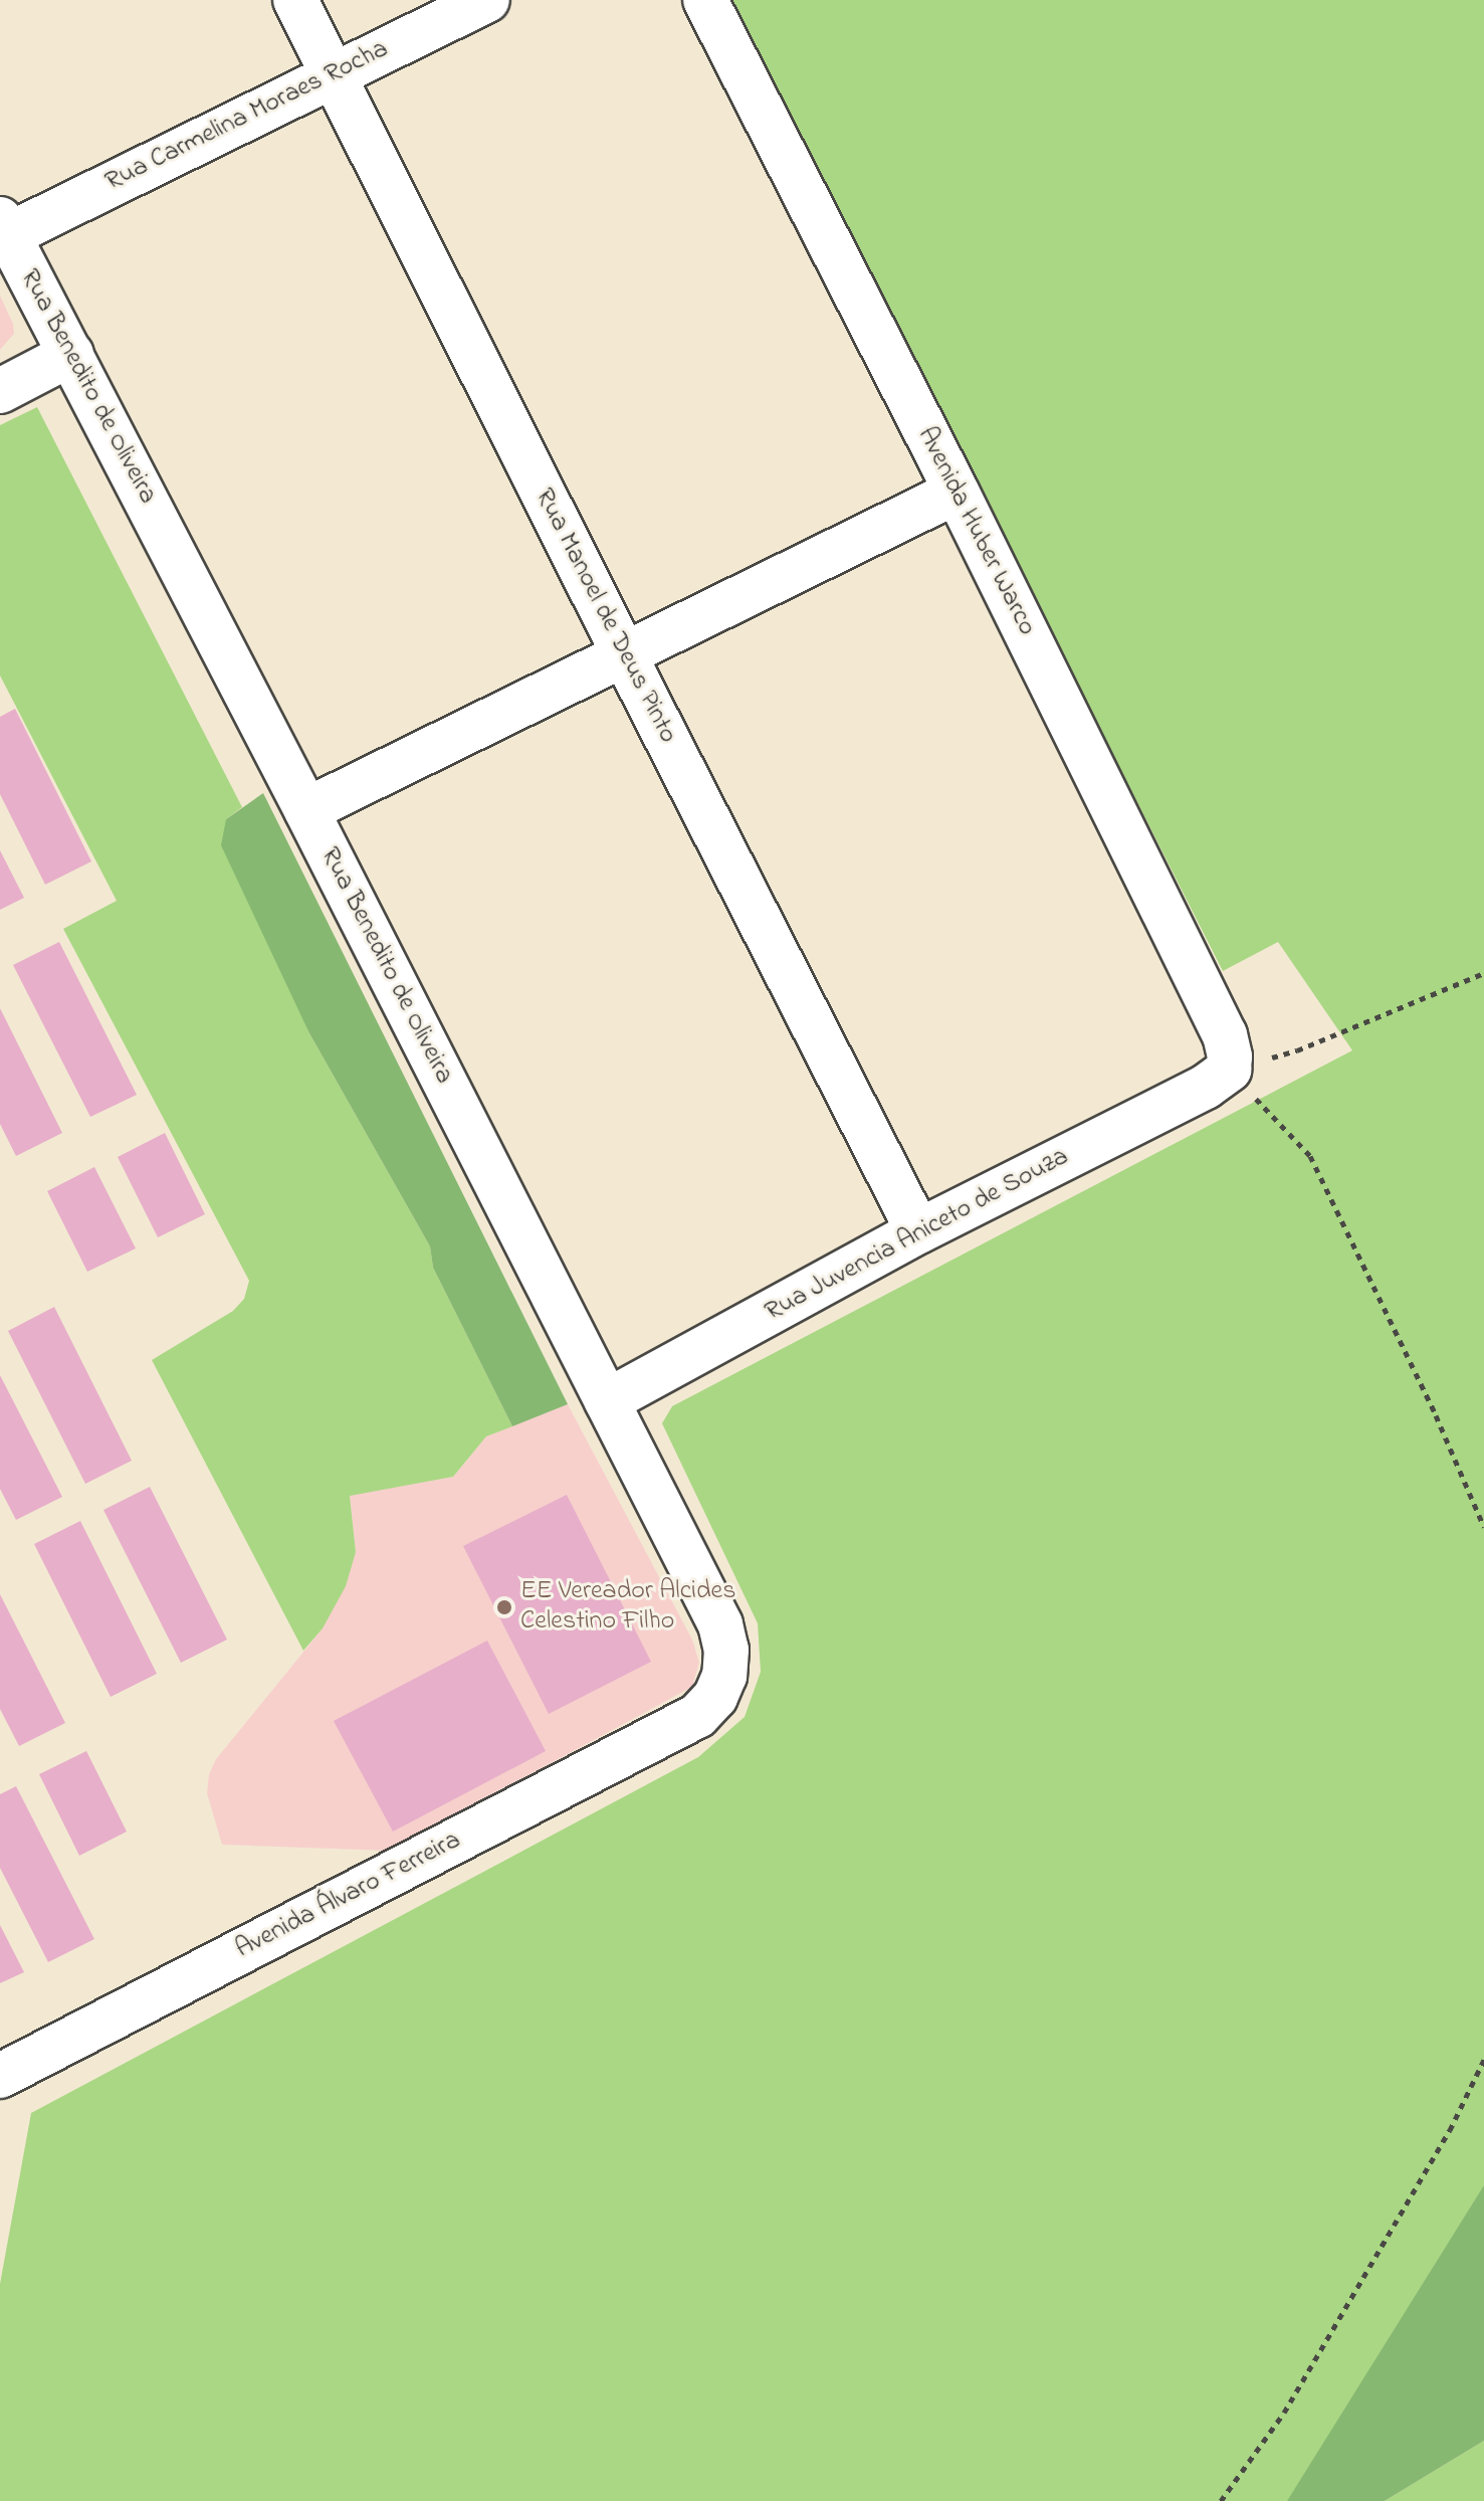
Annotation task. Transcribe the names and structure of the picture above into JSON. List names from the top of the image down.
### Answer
{
  "streets": {
    "street": [
      "Rua Carmelina Moraes Rocha",
      "Rua Benedito de Oliveira",
      "Avenida Huber Warco",
      "Rua Manoel de Deus Pinto",
      "Rua Juvencia Aniceto de Souza",
      "Avenida Álvaro Ferreira"
    ]
  },
  "crossings": [
    ["Rua Carmelina Moraes Rocha", "Rua Benedito de Oliveira"],
    ["Rua Carmelina Moraes Rocha", "Rua Manoel de Deus Pinto"],
    ["Rua Benedito de Oliveira", "Rua Juvencia Aniceto de Souza"],
    ["Rua Benedito de Oliveira", "Avenida Álvaro Ferreira"],
    ["Avenida Huber Warco", "Rua Juvencia Aniceto de Souza"],
    ["Rua Manoel de Deus Pinto", "Rua Juvencia Aniceto de Souza"]
  ],
  "places": ["EE Vereador Alcides Celestino Filho"]
}
